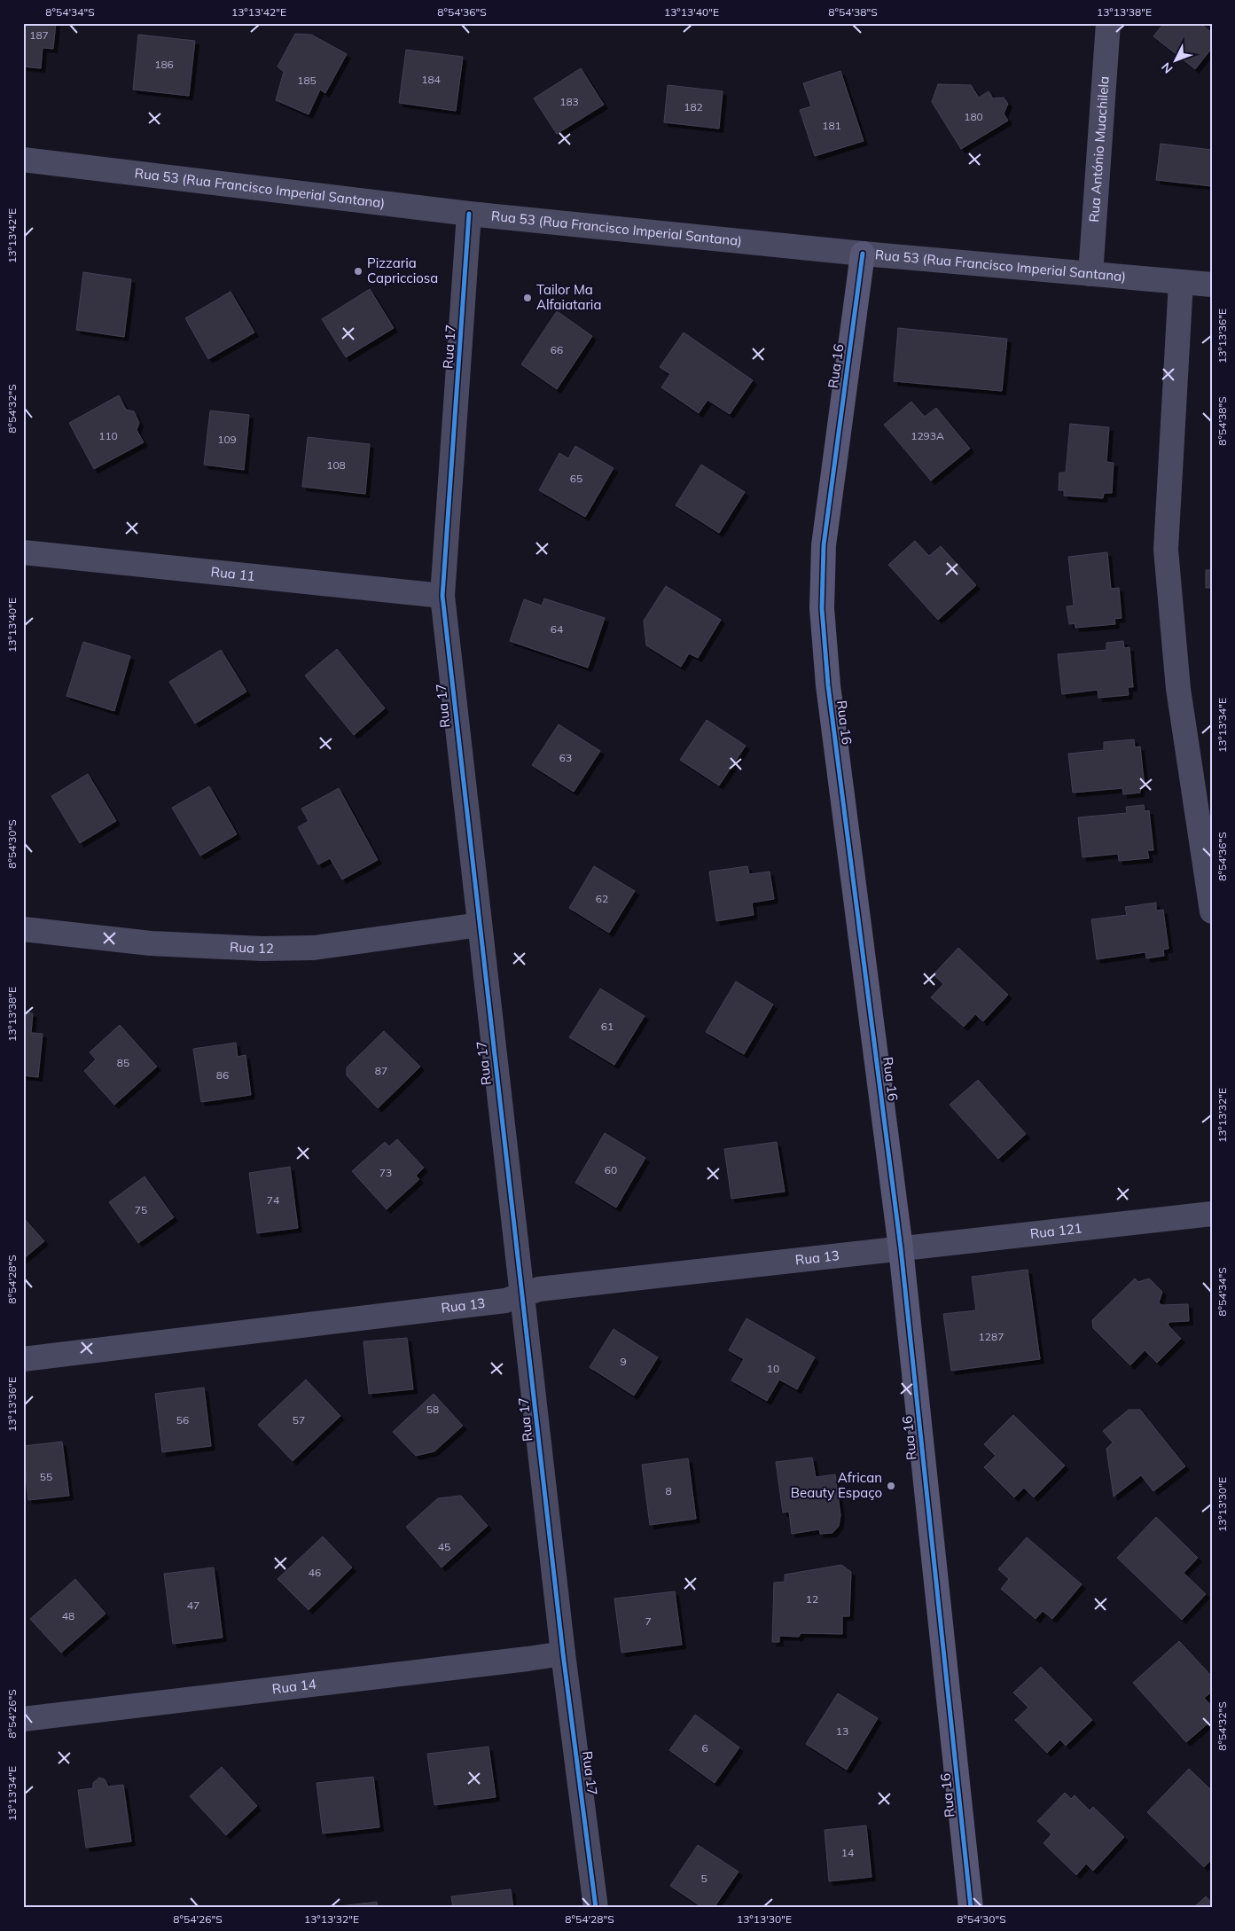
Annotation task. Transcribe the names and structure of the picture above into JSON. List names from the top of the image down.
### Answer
{
  "streets": {
    "street": [
      "Rua António Muachilela",
      "Rua 53 (Rua Francisco Imperial Santana)",
      "Rua 17",
      "Rua 16",
      "Rua 11",
      "Rua 12",
      "Rua 121",
      "Rua 13",
      "Rua 14"
    ]
  },
  "crossings": [
    ["Rua António Muachilela", "Rua 53 (Rua Francisco Imperial Santana)"],
    ["Rua 53 (Rua Francisco Imperial Santana)", "Rua 17"],
    ["Rua 53 (Rua Francisco Imperial Santana)", "Rua 16"],
    ["Rua 17", "Rua 11"],
    ["Rua 17", "Rua 12"],
    ["Rua 17", "Rua 13"],
    ["Rua 17", "Rua 14"],
    ["Rua 16", "Rua 121"],
    ["Rua 16", "Rua 13"],
    ["Rua 121", "Rua 13"]
  ],
  "places": ["Pizzaria Capricciosa", "Tailor Ma Alfaiataria", "African Beauty Espaço"],
  "house_numbers": [
    "187",
    "186",
    "184",
    "185",
    "183",
    "182",
    "180",
    "181",
    "66",
    "110",
    "1293A",
    "109",
    "108",
    "65",
    "64",
    "63",
    "62",
    "61",
    "85",
    "87",
    "86",
    "60",
    "73",
    "74",
    "75",
    "1287",
    "9",
    "10",
    "58",
    "56",
    "57",
    "55",
    "8",
    "45",
    "46",
    "12",
    "47",
    "48",
    "7",
    "13",
    "6",
    "14",
    "5"
  ],
  "north": "bottom left",
  "coordinates": [
    "8°54'34\"S",
    "13°13'42\"E",
    "8°54'36\"S",
    "13°13'40\"E",
    "8°54'38\"S",
    "13°13'38\"E",
    "13°13'36\"E",
    "8°54'32\"S",
    "13°13'34\"E",
    "8°54'30\"S",
    "13°13'32\"E",
    "8°54'28\"S",
    "13°13'30\"E",
    "8°54'26\"S"
  ]
}
